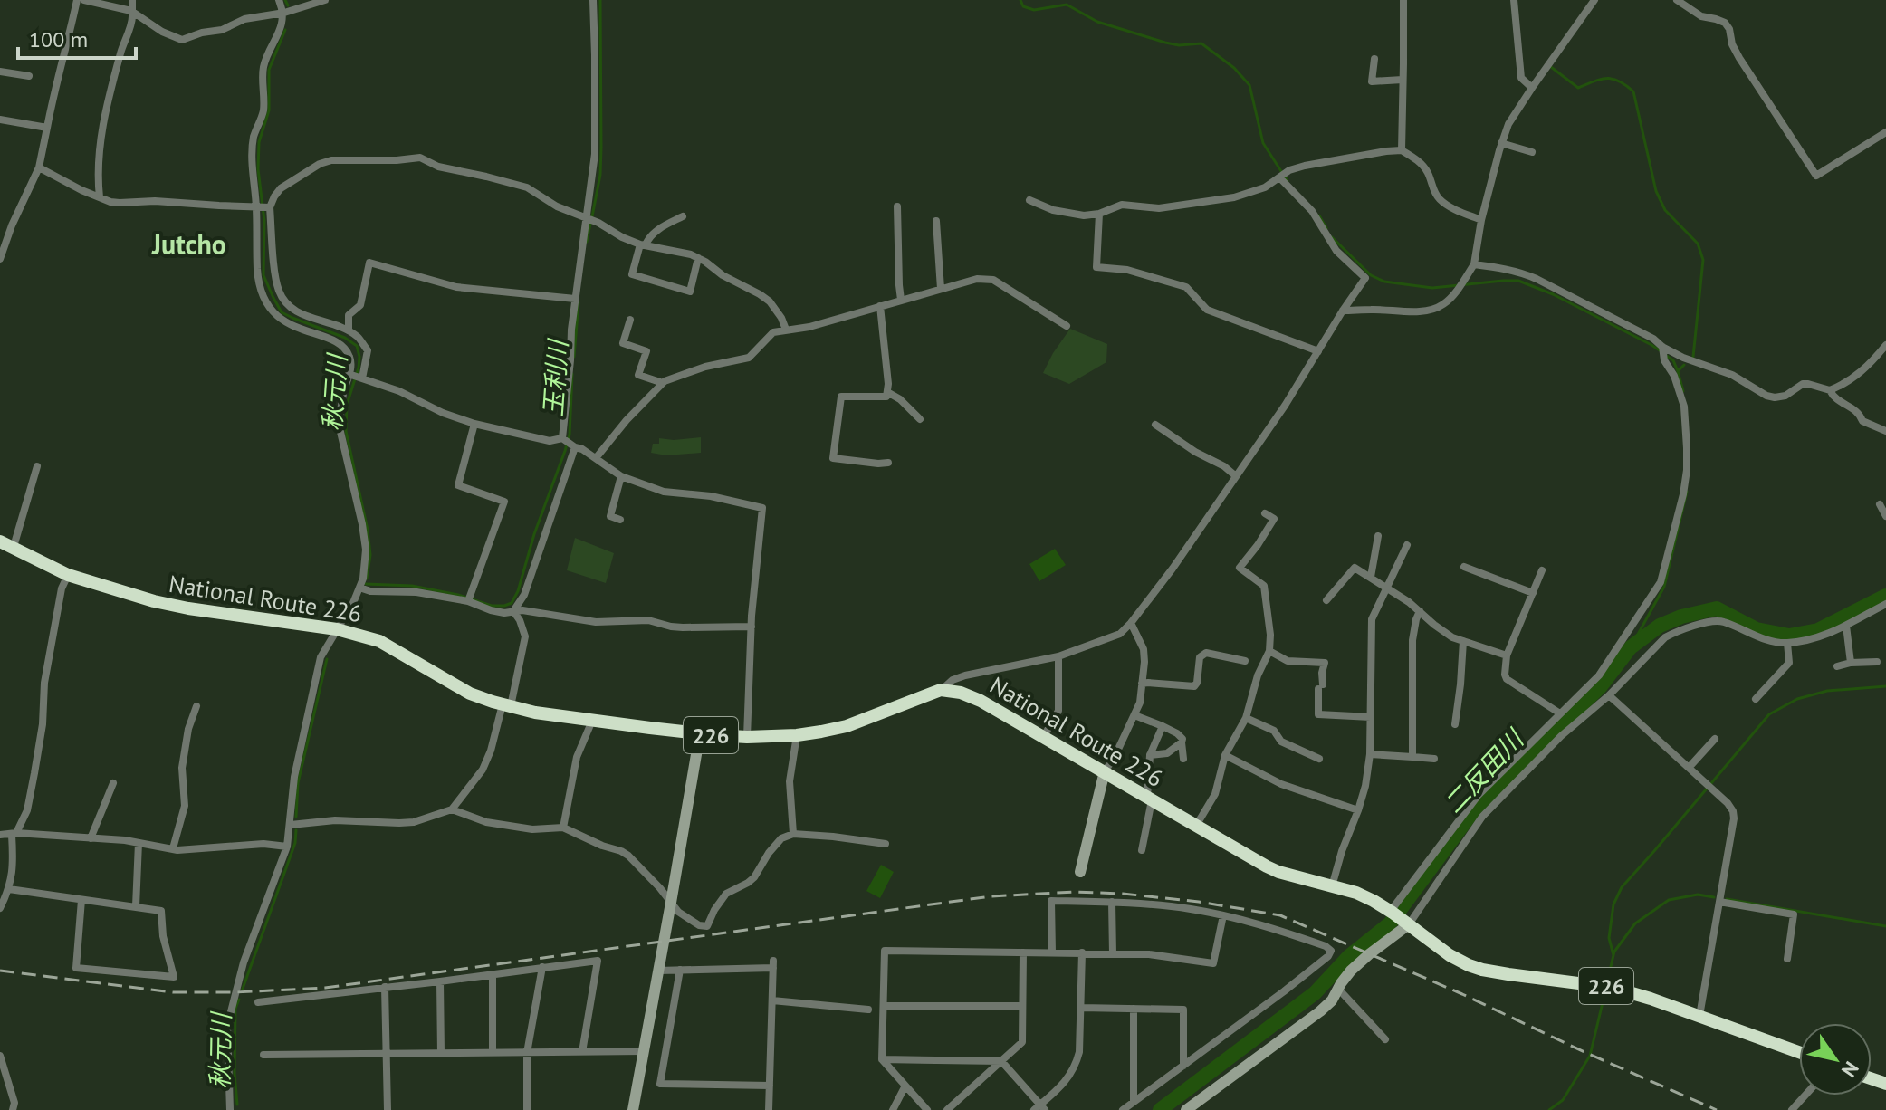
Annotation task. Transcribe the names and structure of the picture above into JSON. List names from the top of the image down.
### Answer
{
  "streets": {
    "highway": ["National Route 226", "226"]
  },
  "districts": ["Jutcho"],
  "water": ["玉利川", "秋元川", "二反田川"],
  "scale_bar": "100 m",
  "north": "bottom right"
}
